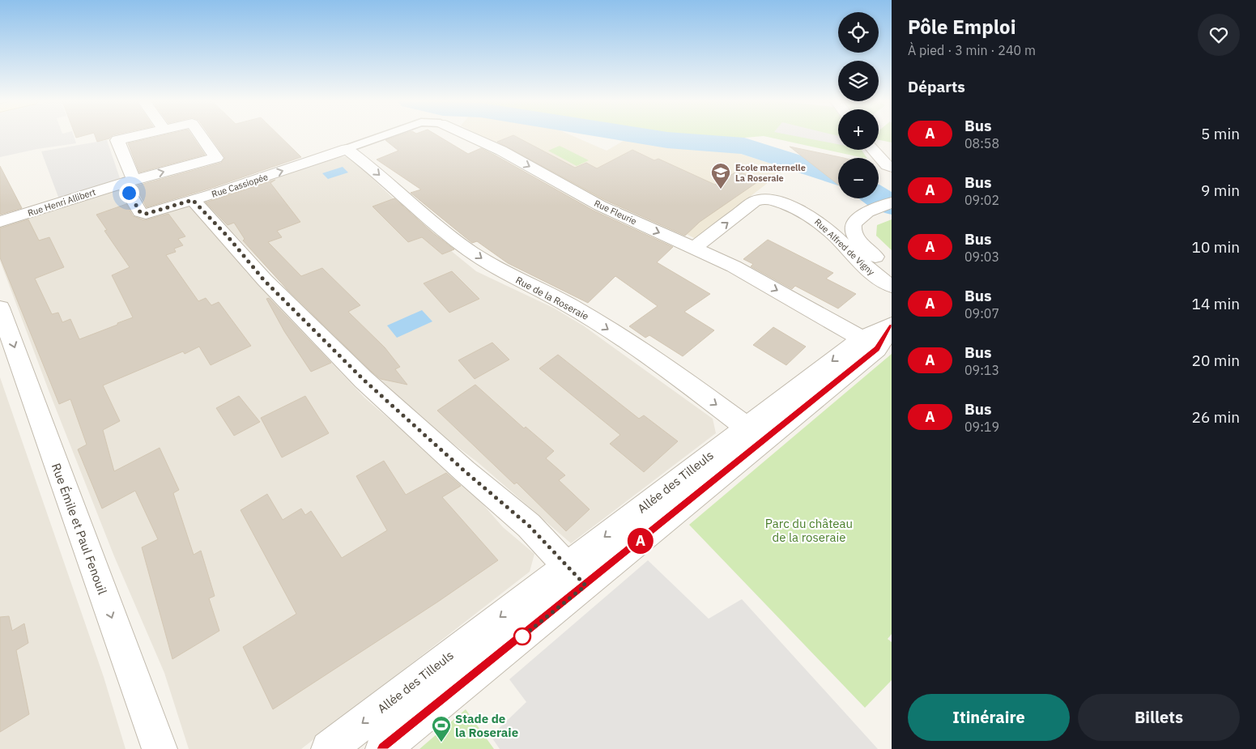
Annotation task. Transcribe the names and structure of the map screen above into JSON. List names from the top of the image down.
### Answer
{
  "streets": {
    "street": [
      "Rue Cassiopée",
      "Rue Henri Allibert",
      "Rue Fleurie",
      "Rue Alfred de Vigny",
      "Rue de la Roseraie",
      "Allée des Tilleuls",
      "Rue Émile et Paul Fenouil"
    ]
  },
  "crossings": [
    ["Rue Cassiopée", "Rue Henri Allibert"],
    ["Rue Cassiopée", "Rue Fleurie"],
    ["Rue Cassiopée", "Rue de la Roseraie"],
    ["Rue Fleurie", "Rue Alfred de Vigny"],
    ["Rue Fleurie", "Rue de la Roseraie"],
    ["Rue Fleurie", "Allée des Tilleuls"],
    ["Rue de la Roseraie", "Allée des Tilleuls"]
  ],
  "one_way": [
    "Rue Cassiopée",
    "Rue Fleurie",
    "Rue Alfred de Vigny",
    "Rue Émile et Paul Fenouil"
  ],
  "parks": ["Parc du château de la roseraie"],
  "places": {
    "school or university": ["Ecole maternelle La Roseraie"],
    "sports": ["Stade de la Roseraie"]
  },
  "lines": ["bus line A"],
  "page": {
    "on_map": "A",
    "heading": [
      ["Pôle Emploi", "À pied · 3 min · 240 m"],
      "Départs"
    ],
    "map_buttons": ["+", "−"],
    "list": [
      {
        "mark": "A",
        "name": "Bus",
        "note": "08:58",
        "value": "5 min"
      },
      {
        "mark": "A",
        "name": "Bus",
        "note": "09:02",
        "value": "9 min"
      },
      {
        "mark": "A",
        "name": "Bus",
        "note": "09:03",
        "value": "10 min"
      },
      {
        "mark": "A",
        "name": "Bus",
        "note": "09:07",
        "value": "14 min"
      },
      {
        "mark": "A",
        "name": "Bus",
        "note": "09:13",
        "value": "20 min"
      },
      {
        "mark": "A",
        "name": "Bus",
        "note": "09:19",
        "value": "26 min"
      }
    ],
    "buttons": ["Itinéraire", "Billets"]
  }
}
